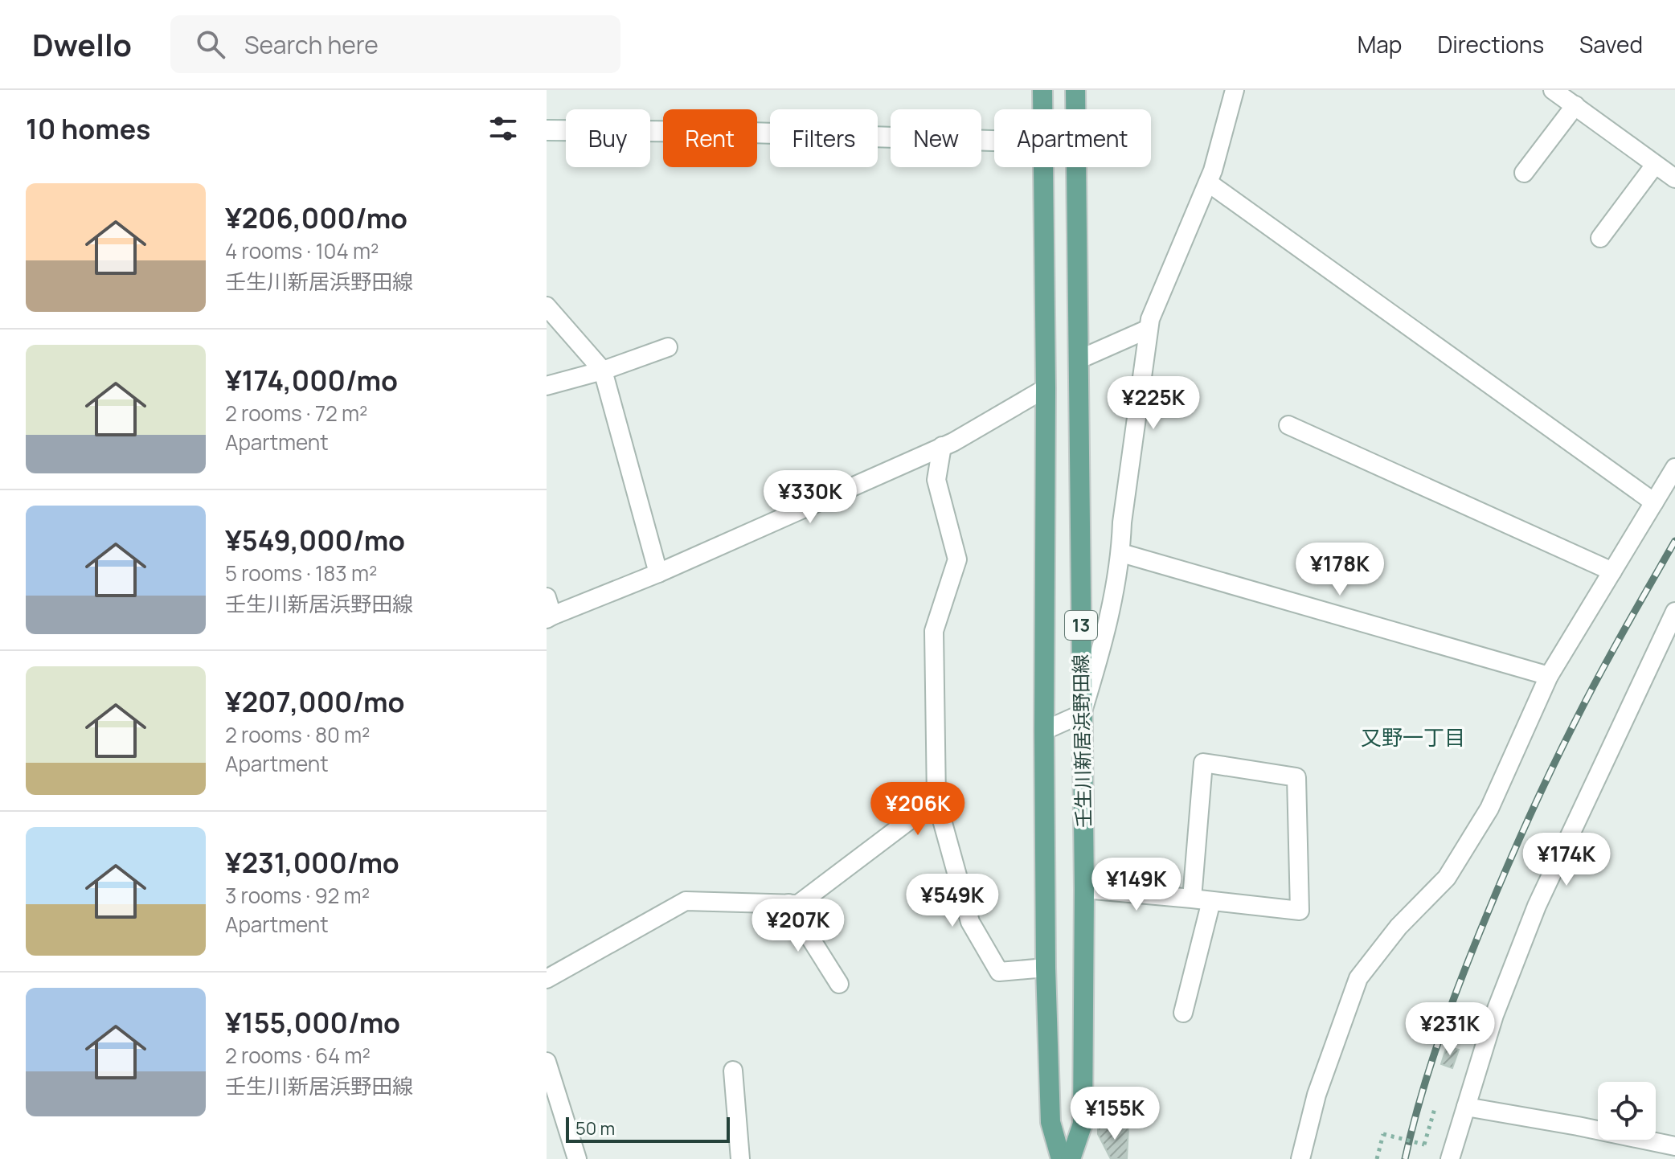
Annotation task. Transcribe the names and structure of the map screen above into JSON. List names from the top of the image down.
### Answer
{
  "streets": {
    "main road": ["13", "壬生川新居浜野田線"]
  },
  "districts": ["又野一丁目"],
  "scale_bar": "50 m",
  "page": {
    "header": "Dwello",
    "search": "Search here",
    "nav": ["Map", "Directions", "Saved"],
    "heading": "10 homes",
    "chip": [
      "Buy",
      "Rent",
      "Filters",
      "New",
      "Apartment"
    ],
    "list": [
      {
        "name": "¥206,000/mo",
        "note": "4 rooms · 104 m² · 壬生川新居浜野田線"
      },
      {
        "name": "¥174,000/mo",
        "note": "2 rooms · 72 m² · Apartment"
      },
      {
        "name": "¥549,000/mo",
        "note": "5 rooms · 183 m² · 壬生川新居浜野田線"
      },
      {
        "name": "¥207,000/mo",
        "note": "2 rooms · 80 m² · Apartment"
      },
      {
        "name": "¥231,000/mo",
        "note": "3 rooms · 92 m² · Apartment"
      },
      {
        "name": "¥155,000/mo",
        "note": "2 rooms · 64 m² · 壬生川新居浜野田線"
      }
    ],
    "price": [
      "¥225K",
      "¥330K",
      "¥178K",
      "¥206K",
      "¥174K",
      "¥149K",
      "¥549K",
      "¥207K",
      "¥231K",
      "¥155K"
    ],
    "scale": "50 m"
  }
}
